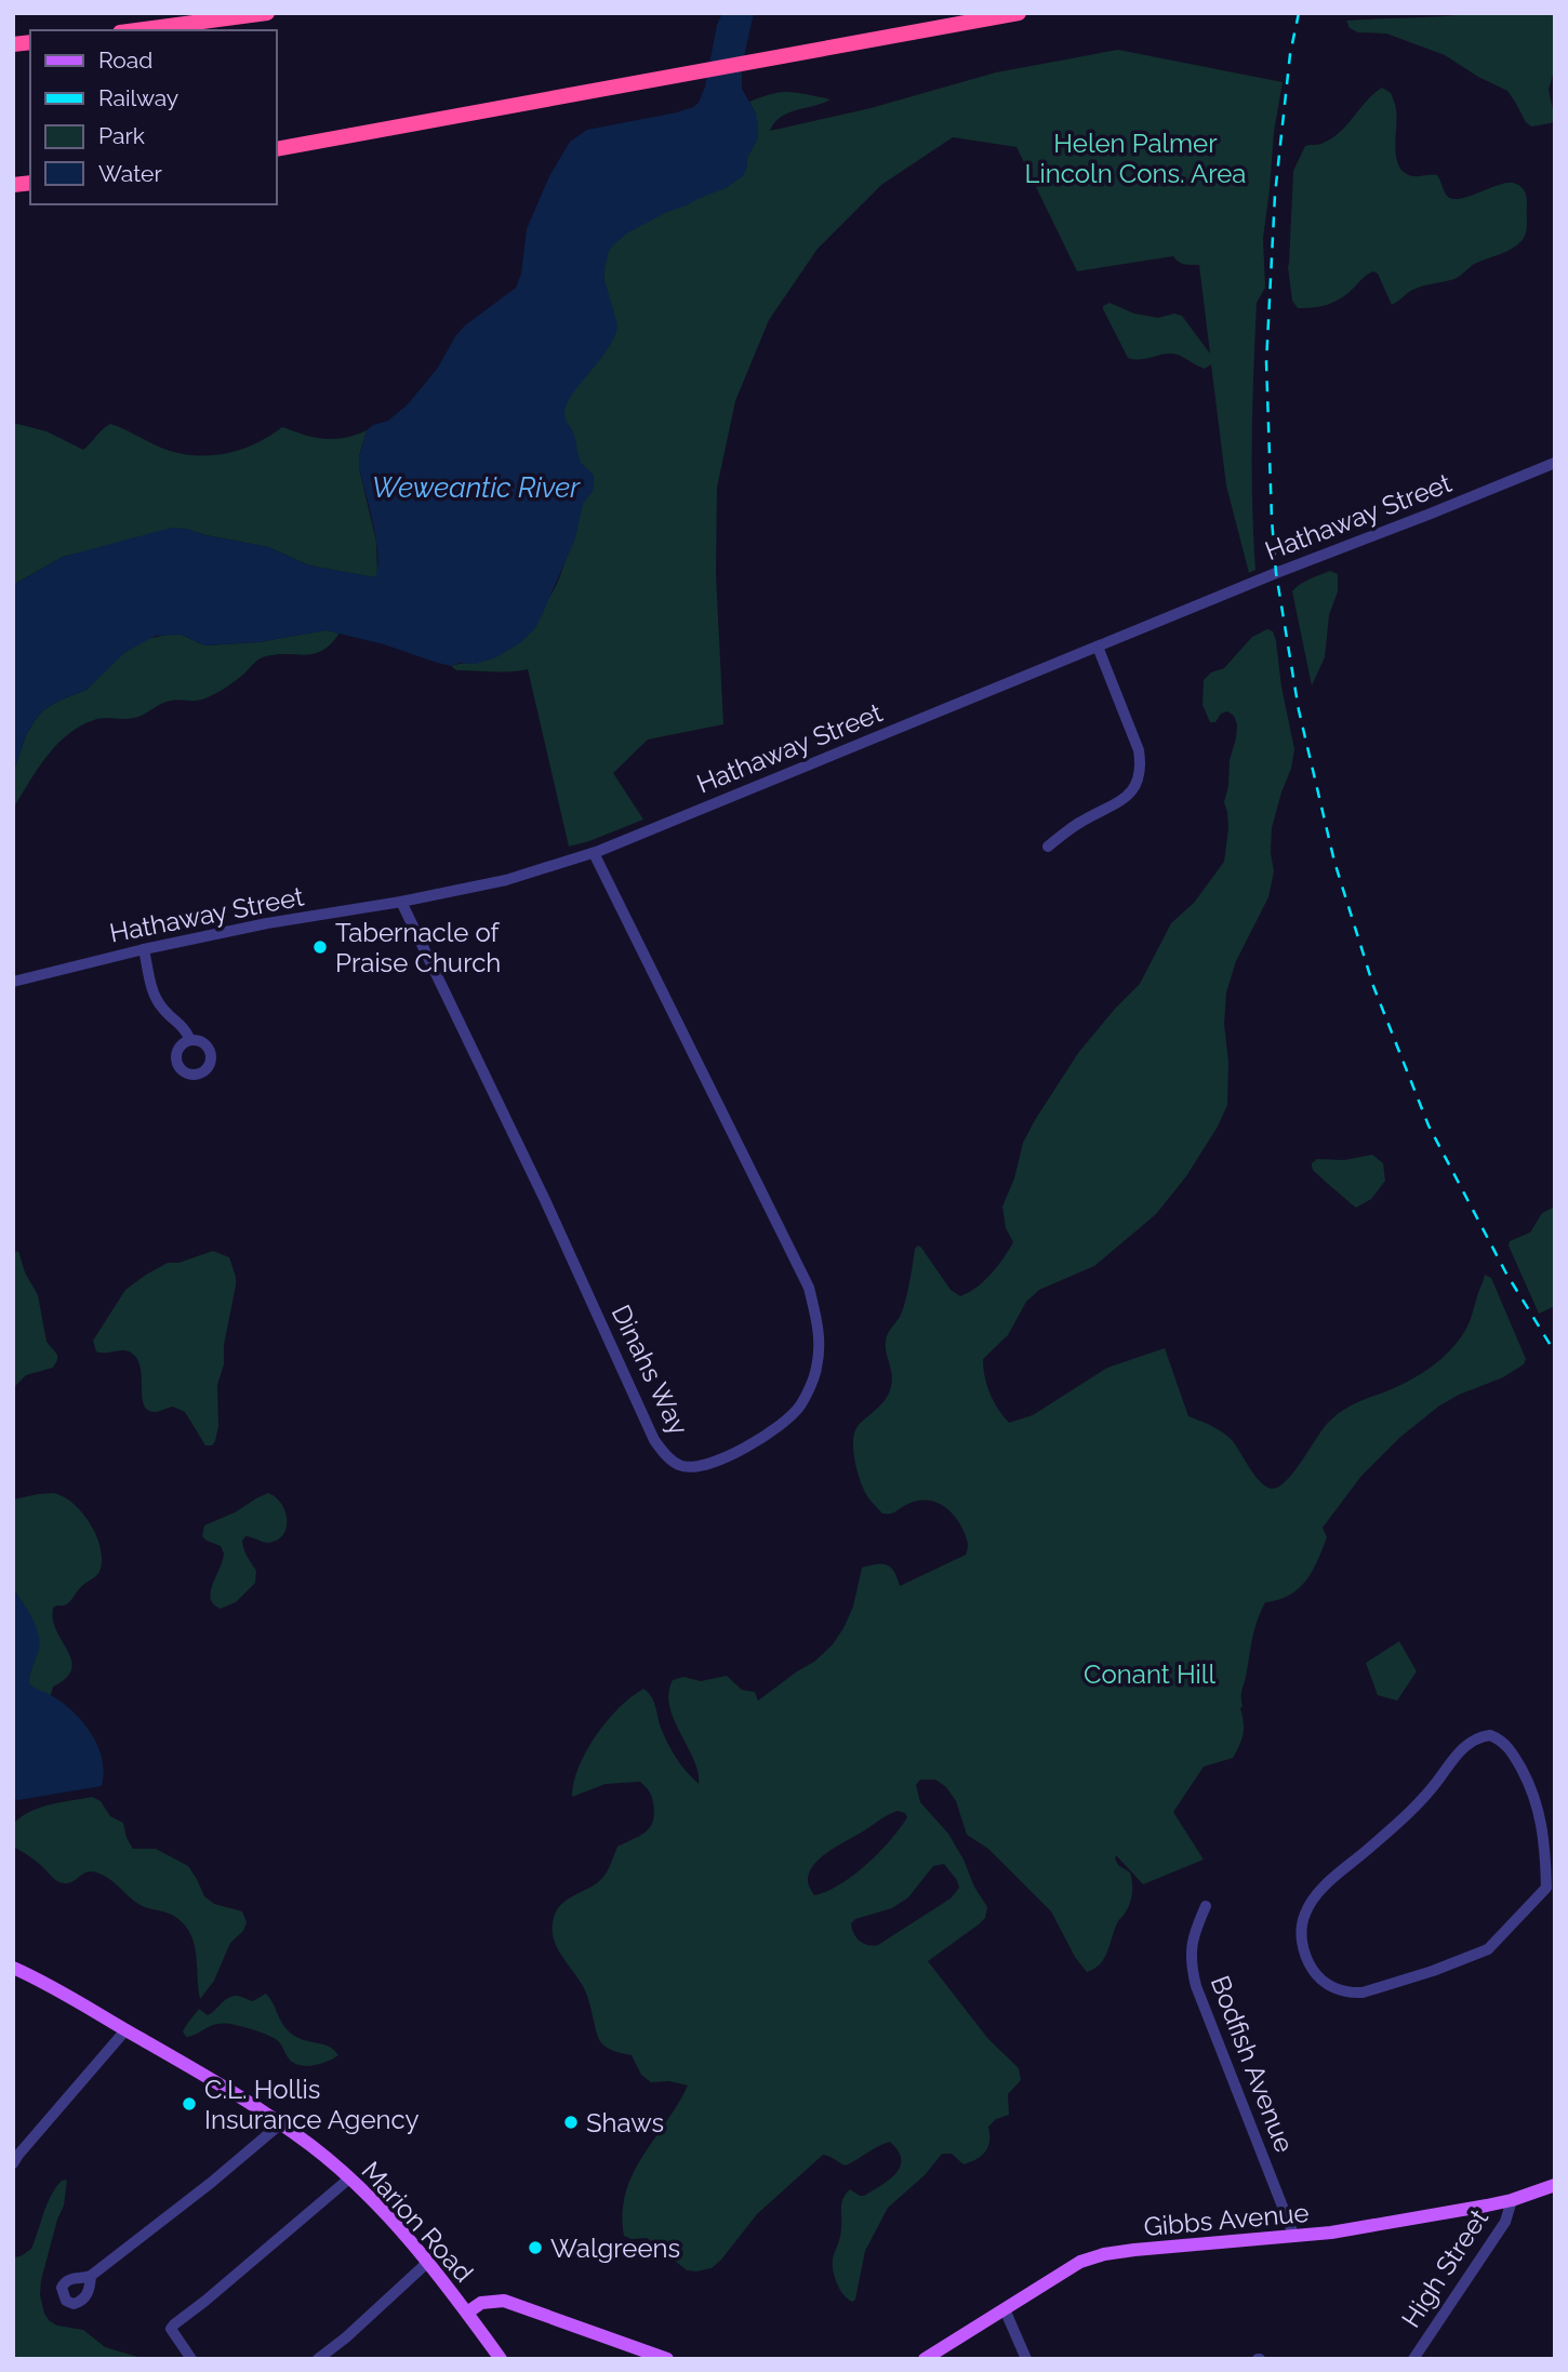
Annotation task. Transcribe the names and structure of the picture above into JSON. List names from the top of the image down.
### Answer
{
  "streets": {
    "main road": ["Gibbs Avenue", "Marion Road"],
    "street": [
      "Hathaway Street",
      "Dinahs Way",
      "Bodfish Avenue",
      "High Street"
    ]
  },
  "crossings": [
    ["Hathaway Street", "Dinahs Way"],
    ["Bodfish Avenue", "Gibbs Avenue"],
    ["Gibbs Avenue", "High Street"]
  ],
  "water": ["Weweantic River"],
  "parks": ["Helen Palmer Lincoln Cons. Area", "Conant Hill"],
  "places": [
    "Tabernacle of Praise Church",
    "C.L. Hollis Insurance Agency",
    "Shaws",
    "Walgreens"
  ],
  "legend": [
    "Road",
    "Railway",
    "Park",
    "Water"
  ]
}
